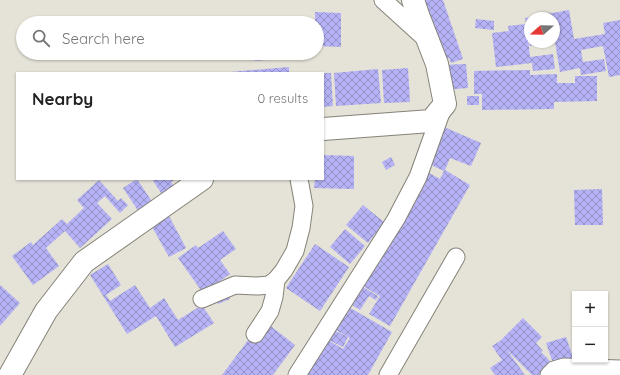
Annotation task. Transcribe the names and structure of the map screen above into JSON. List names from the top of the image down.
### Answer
{
  "north": "left",
  "page": {
    "search": "Search here",
    "heading": ["Nearby", "0 results"],
    "map_buttons": ["+", "−"]
  }
}
